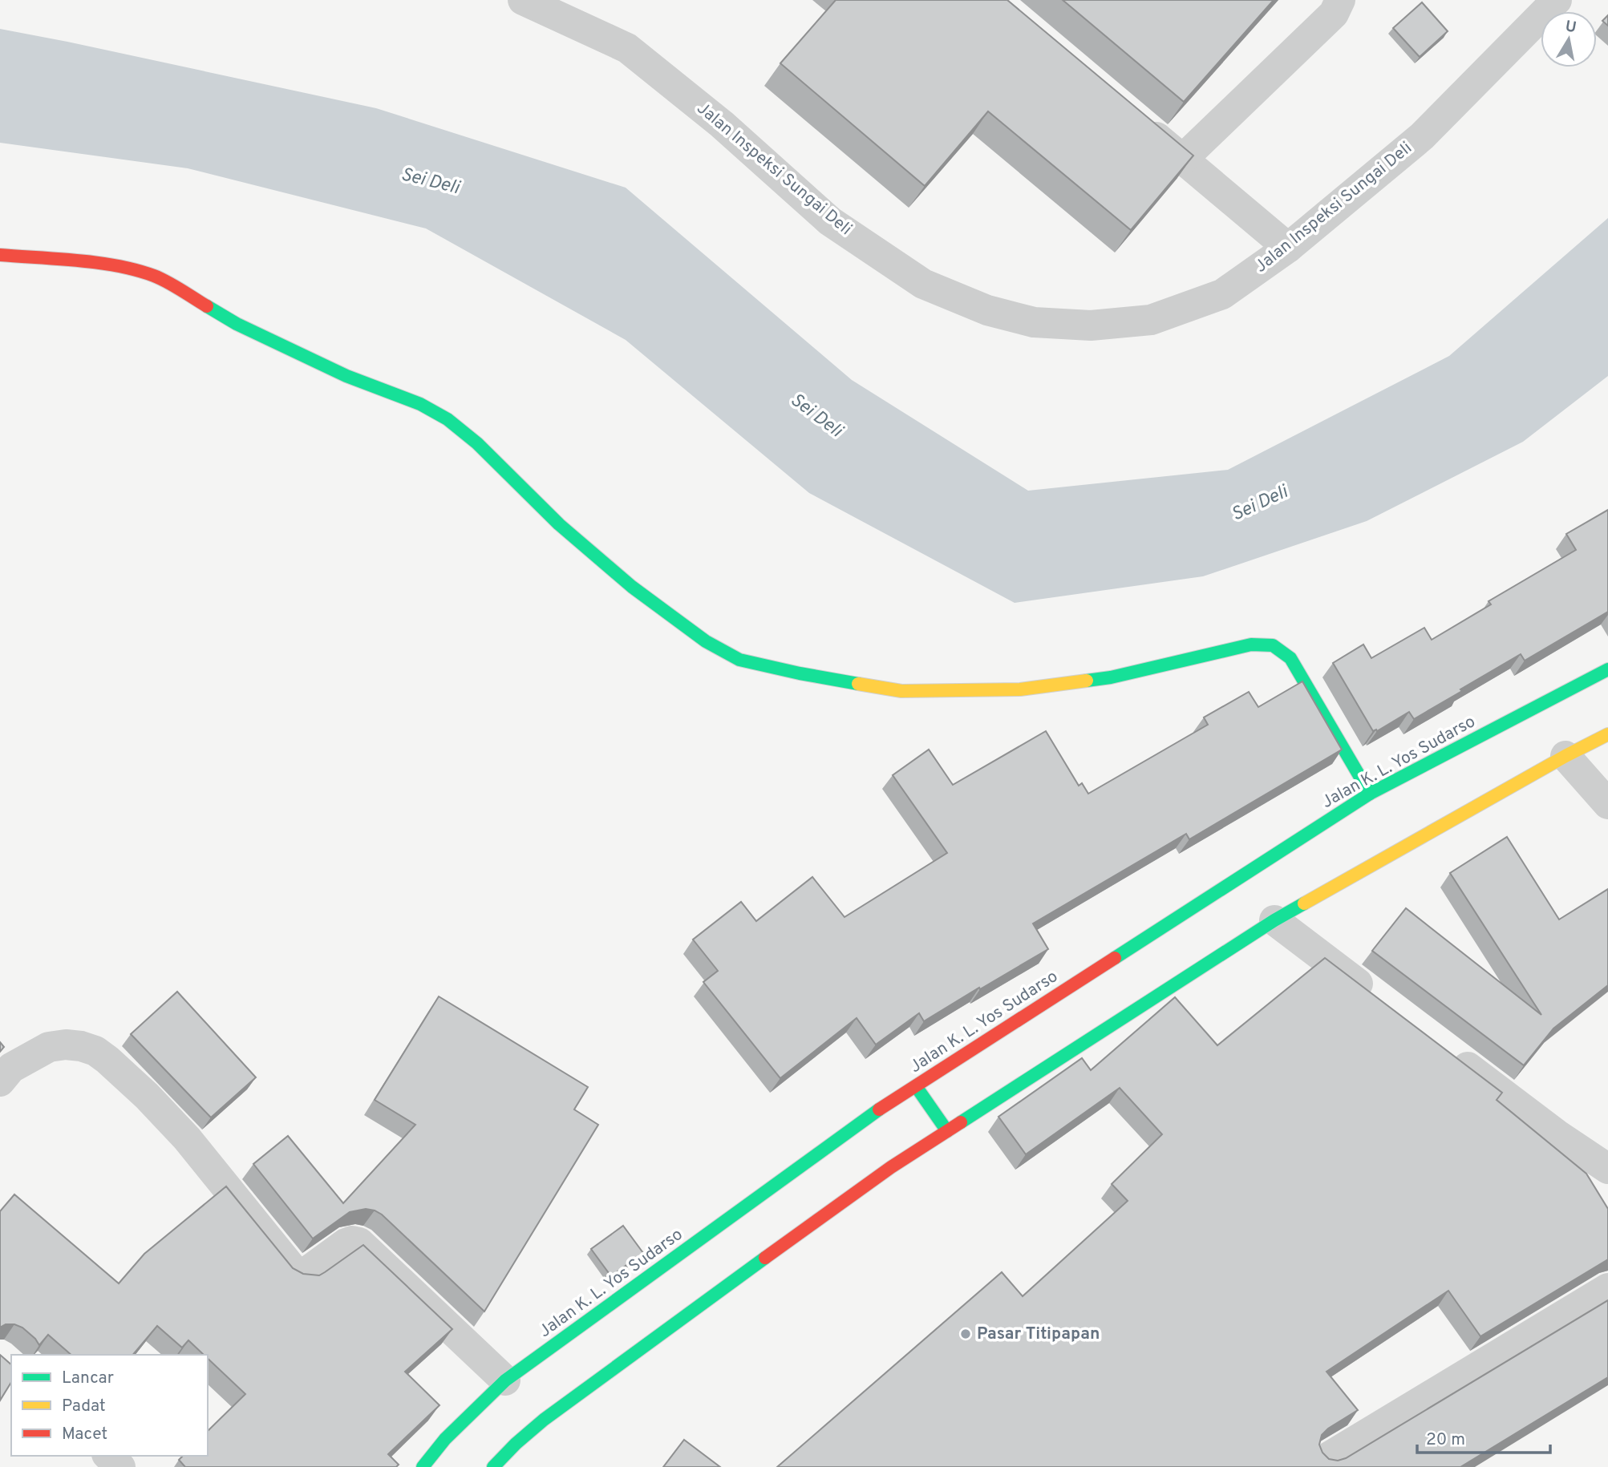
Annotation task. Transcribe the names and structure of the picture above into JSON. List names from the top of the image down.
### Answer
{
  "streets": {
    "main road": ["Jalan K. L. Yos Sudarso"],
    "street": ["Jalan Inspeksi Sungai Deli"]
  },
  "water": ["Sei Deli"],
  "places": ["Pasar Titipapan"],
  "legend": ["Lancar", "Padat", "Macet"],
  "scale_bar": "20 m",
  "north": "top"
}
